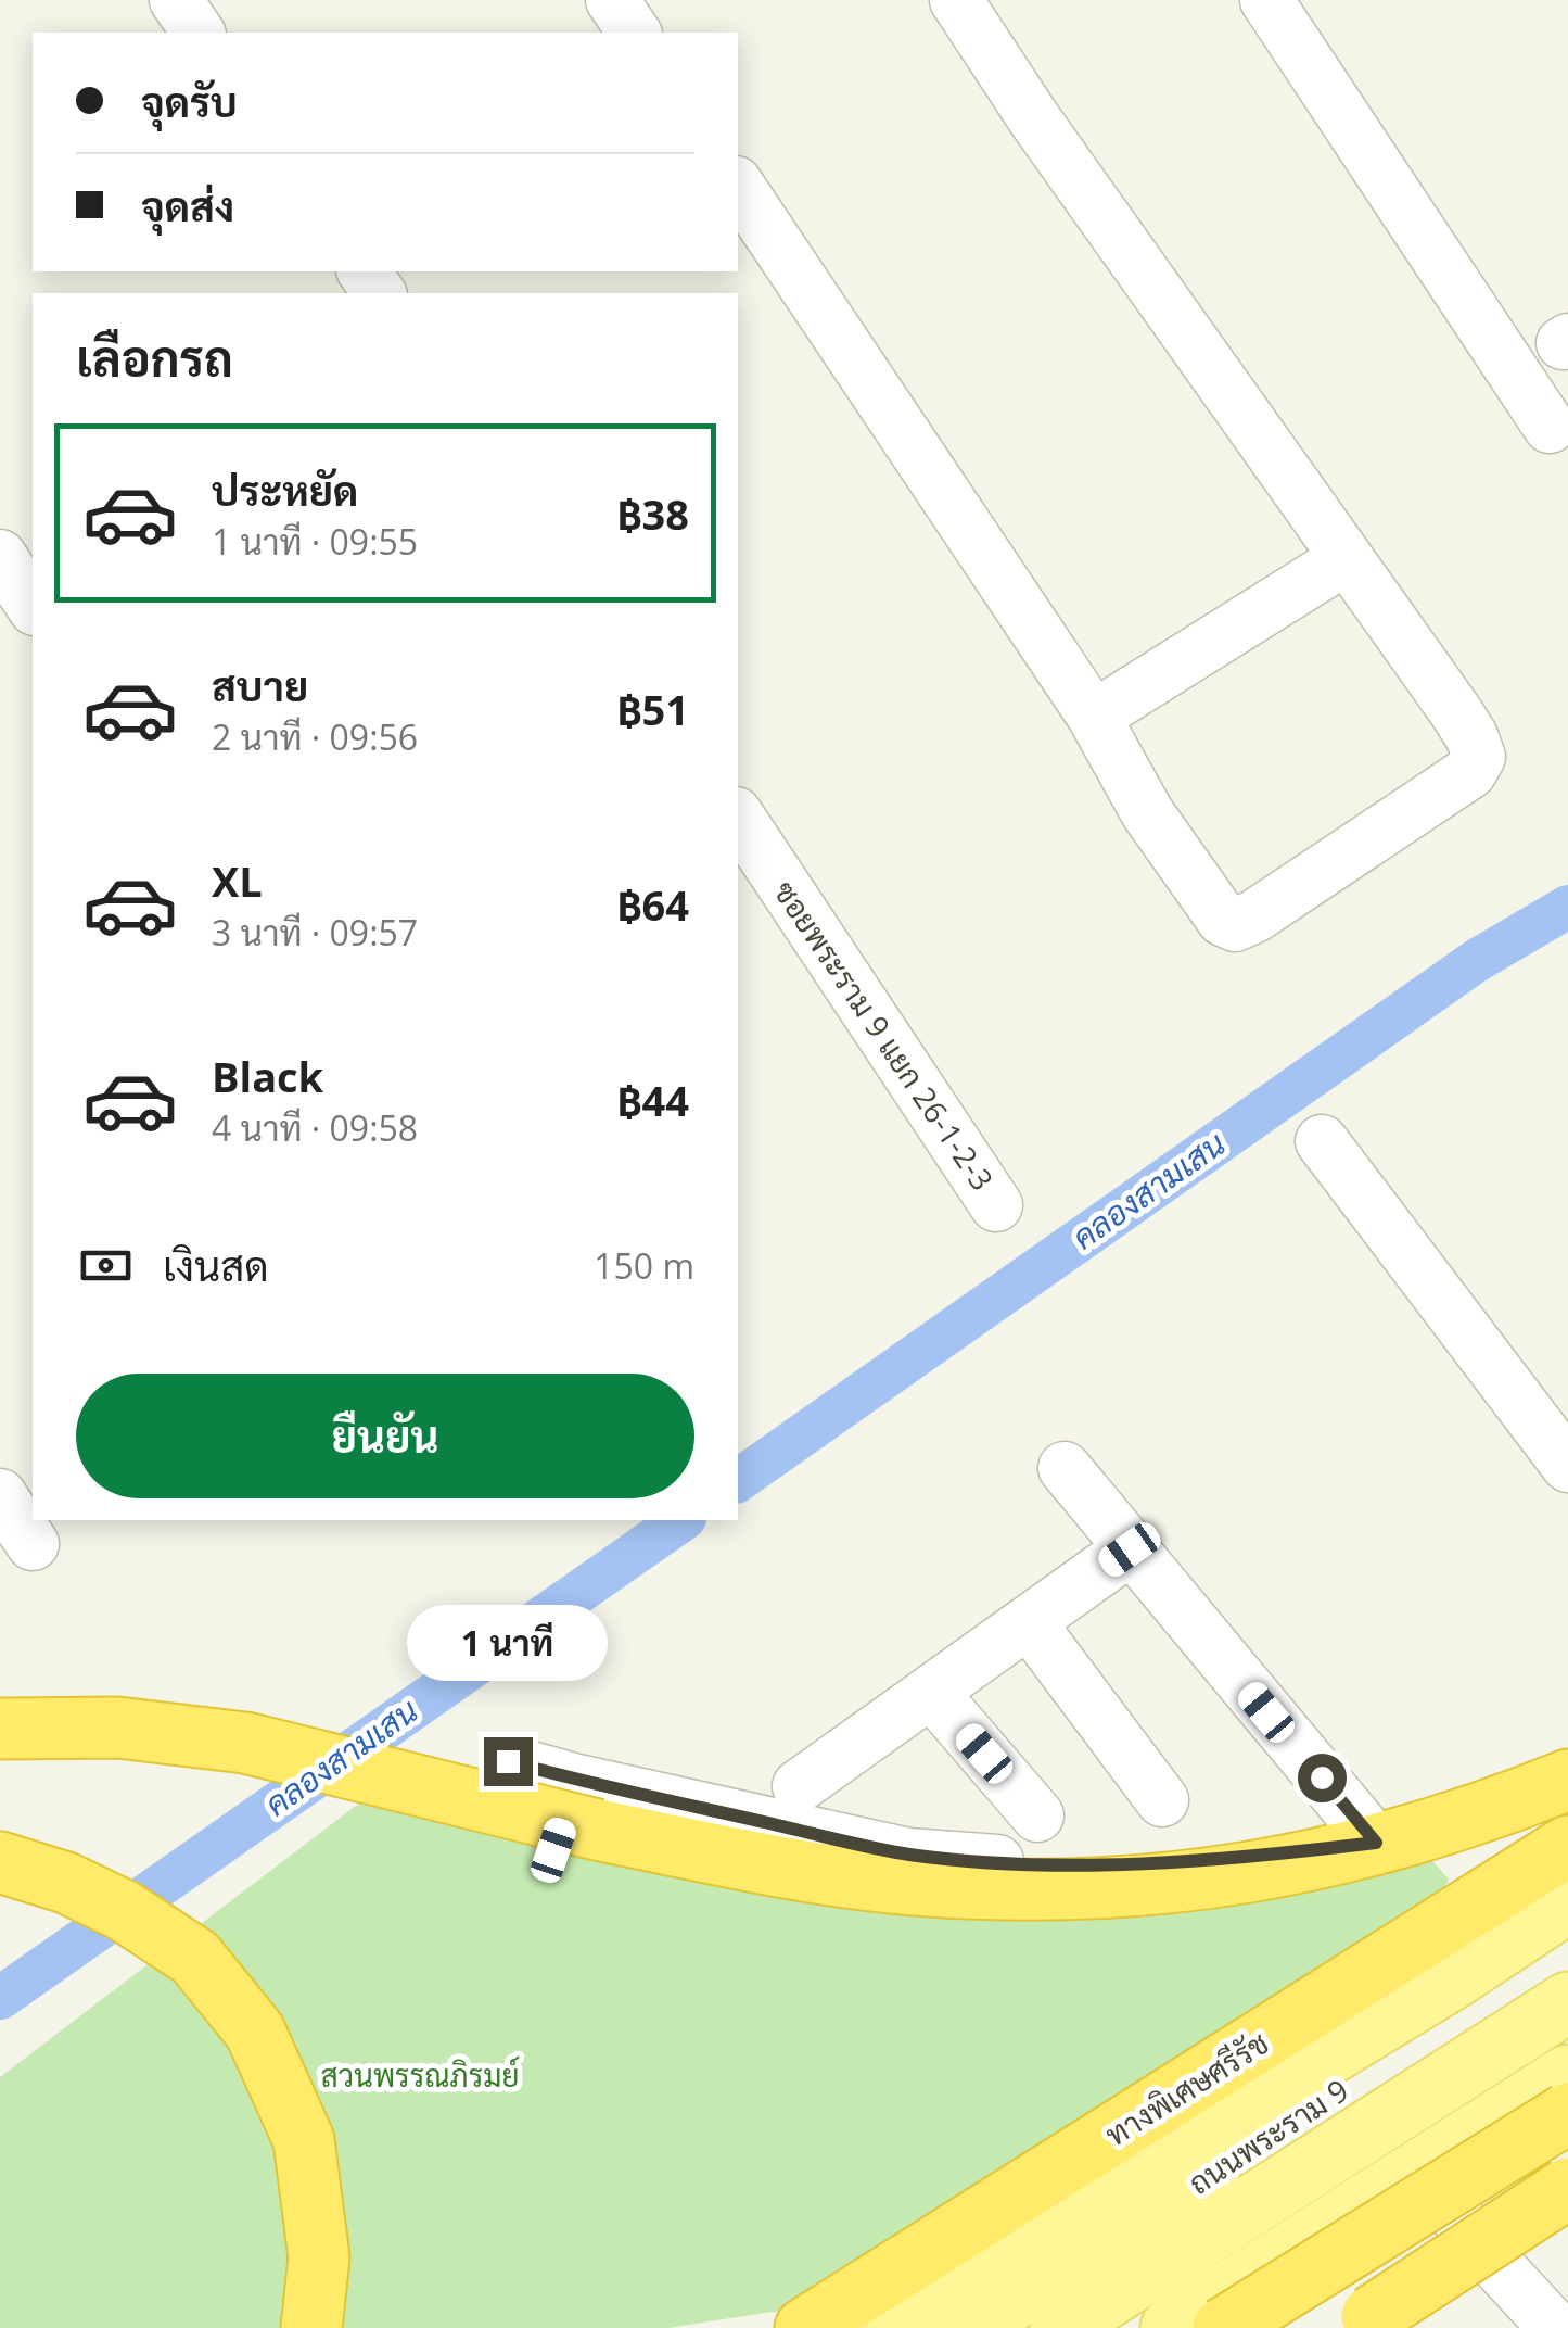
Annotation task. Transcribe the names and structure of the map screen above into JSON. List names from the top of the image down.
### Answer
{
  "streets": {
    "highway": ["ทางพิเศษศรีรัช"],
    "main road": ["ถนนพระราม 9"],
    "street": ["ซอยพระราม 9 แยก 26-1-2-3"]
  },
  "water": ["คลองสามเสน"],
  "parks": ["สวนพรรณภิรมย์"],
  "page": {
    "banner": ["จุดรับ", "จุดส่ง"],
    "heading": "เลือกรถ",
    "list": [
      {
        "name": "ประหยัด",
        "note": "1 นาที · 09:55",
        "value": "฿38"
      },
      {
        "name": "สบาย",
        "note": "2 นาที · 09:56",
        "value": "฿51"
      },
      {
        "name": "XL",
        "note": "3 นาที · 09:57",
        "value": "฿64"
      },
      {
        "name": "Black",
        "note": "4 นาที · 09:58",
        "value": "฿44"
      }
    ],
    "pay": ["เงินสด", "150 m"],
    "buttons": "ยืนยัน",
    "bubble": "1 นาที"
  }
}
